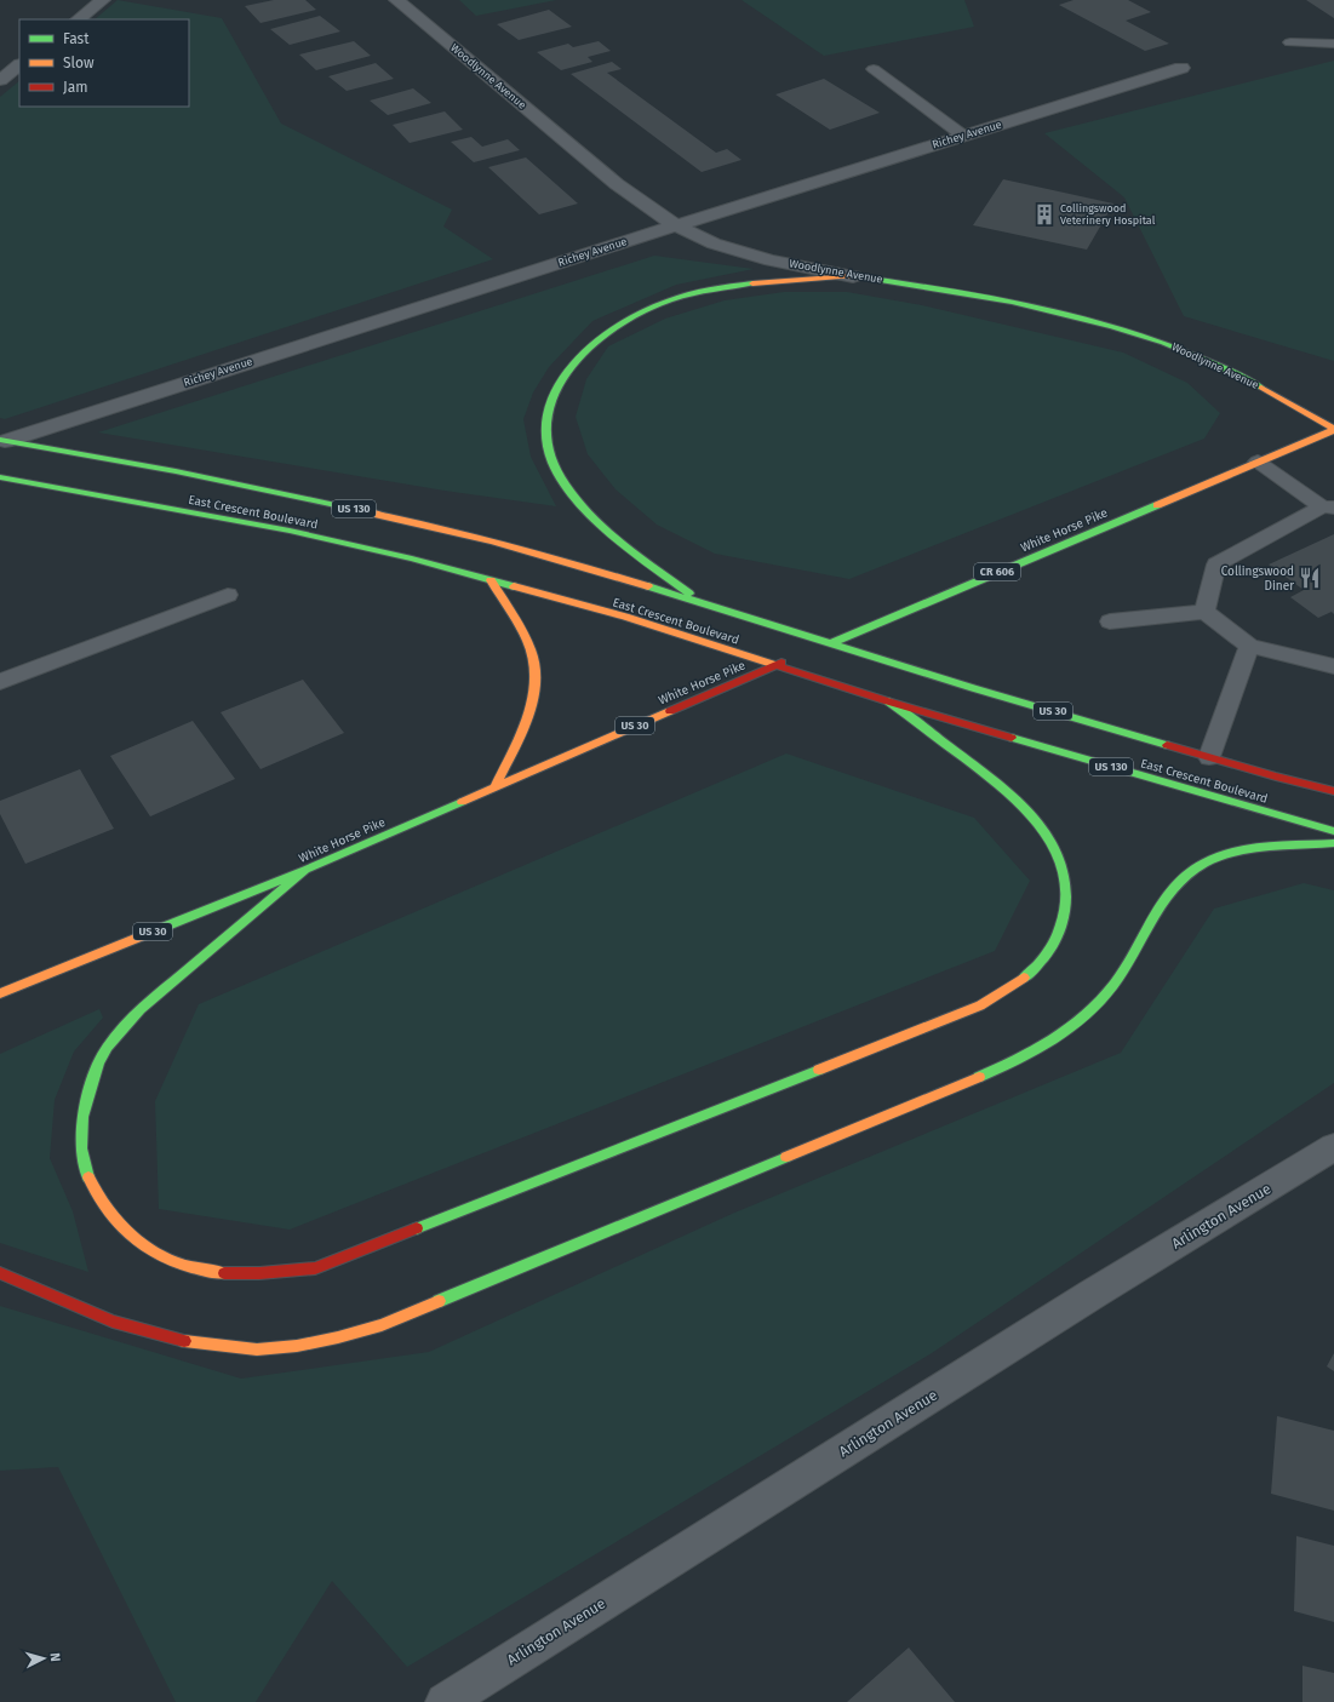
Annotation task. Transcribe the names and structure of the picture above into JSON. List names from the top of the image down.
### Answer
{
  "streets": {
    "main road": [
      "Woodlynne Avenue",
      "US 130",
      "East Crescent Boulevard",
      "White Horse Pike",
      "CR 606",
      "US 30"
    ],
    "street": ["Richey Avenue", "Arlington Avenue"]
  },
  "crossings": [
    ["Woodlynne Avenue", "Richey Avenue"],
    ["Woodlynne Avenue", "White Horse Pike"],
    ["Richey Avenue", "East Crescent Boulevard"],
    ["East Crescent Boulevard", "White Horse Pike"]
  ],
  "places": {
    "building": ["Collingswood Veterinery Hospital"],
    "restaurant": ["Collingswood Diner"]
  },
  "legend": ["Fast", "Slow", "Jam"],
  "north": "right"
}
